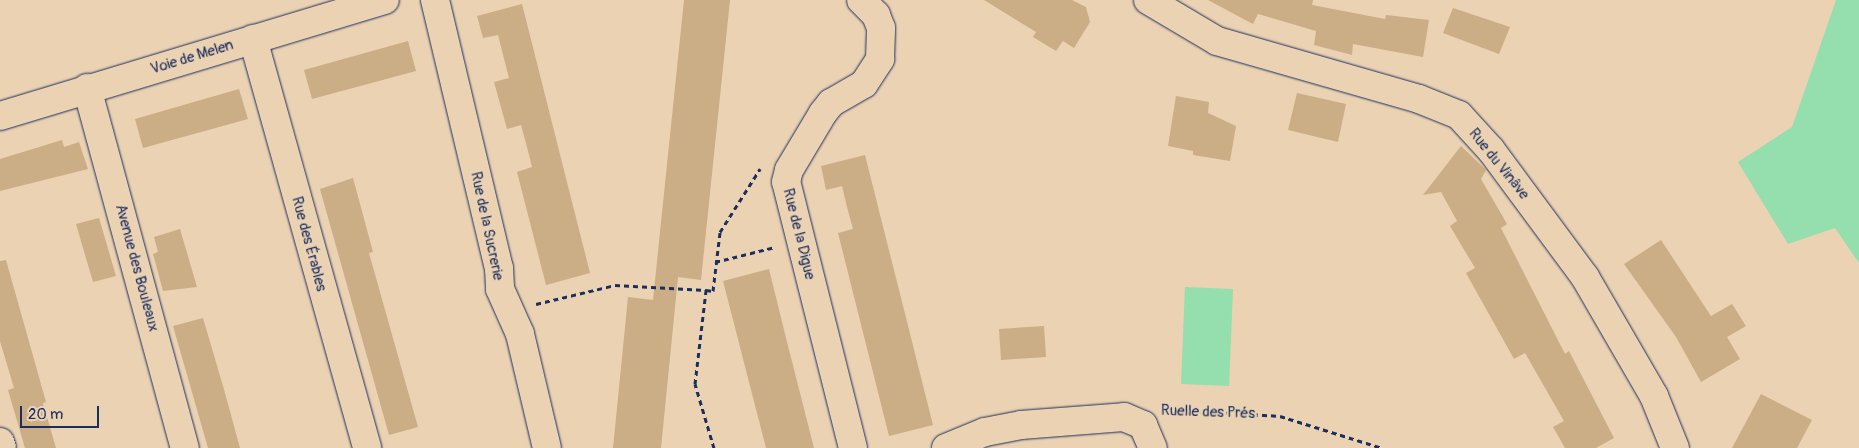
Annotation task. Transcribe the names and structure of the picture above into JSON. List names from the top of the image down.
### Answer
{
  "streets": {
    "street": [
      "Voie de Melen",
      "Rue du Vinâve",
      "Rue de la Sucrerie",
      "Rue de la Digue",
      "Rue des Érables",
      "Avenue des Bouleaux"
    ],
    "path": ["Ruelle des Prés"]
  },
  "crossings": [
    ["Voie de Melen", "Rue des Érables"],
    ["Voie de Melen", "Avenue des Bouleaux"]
  ],
  "scale_bar": "20 m"
}
